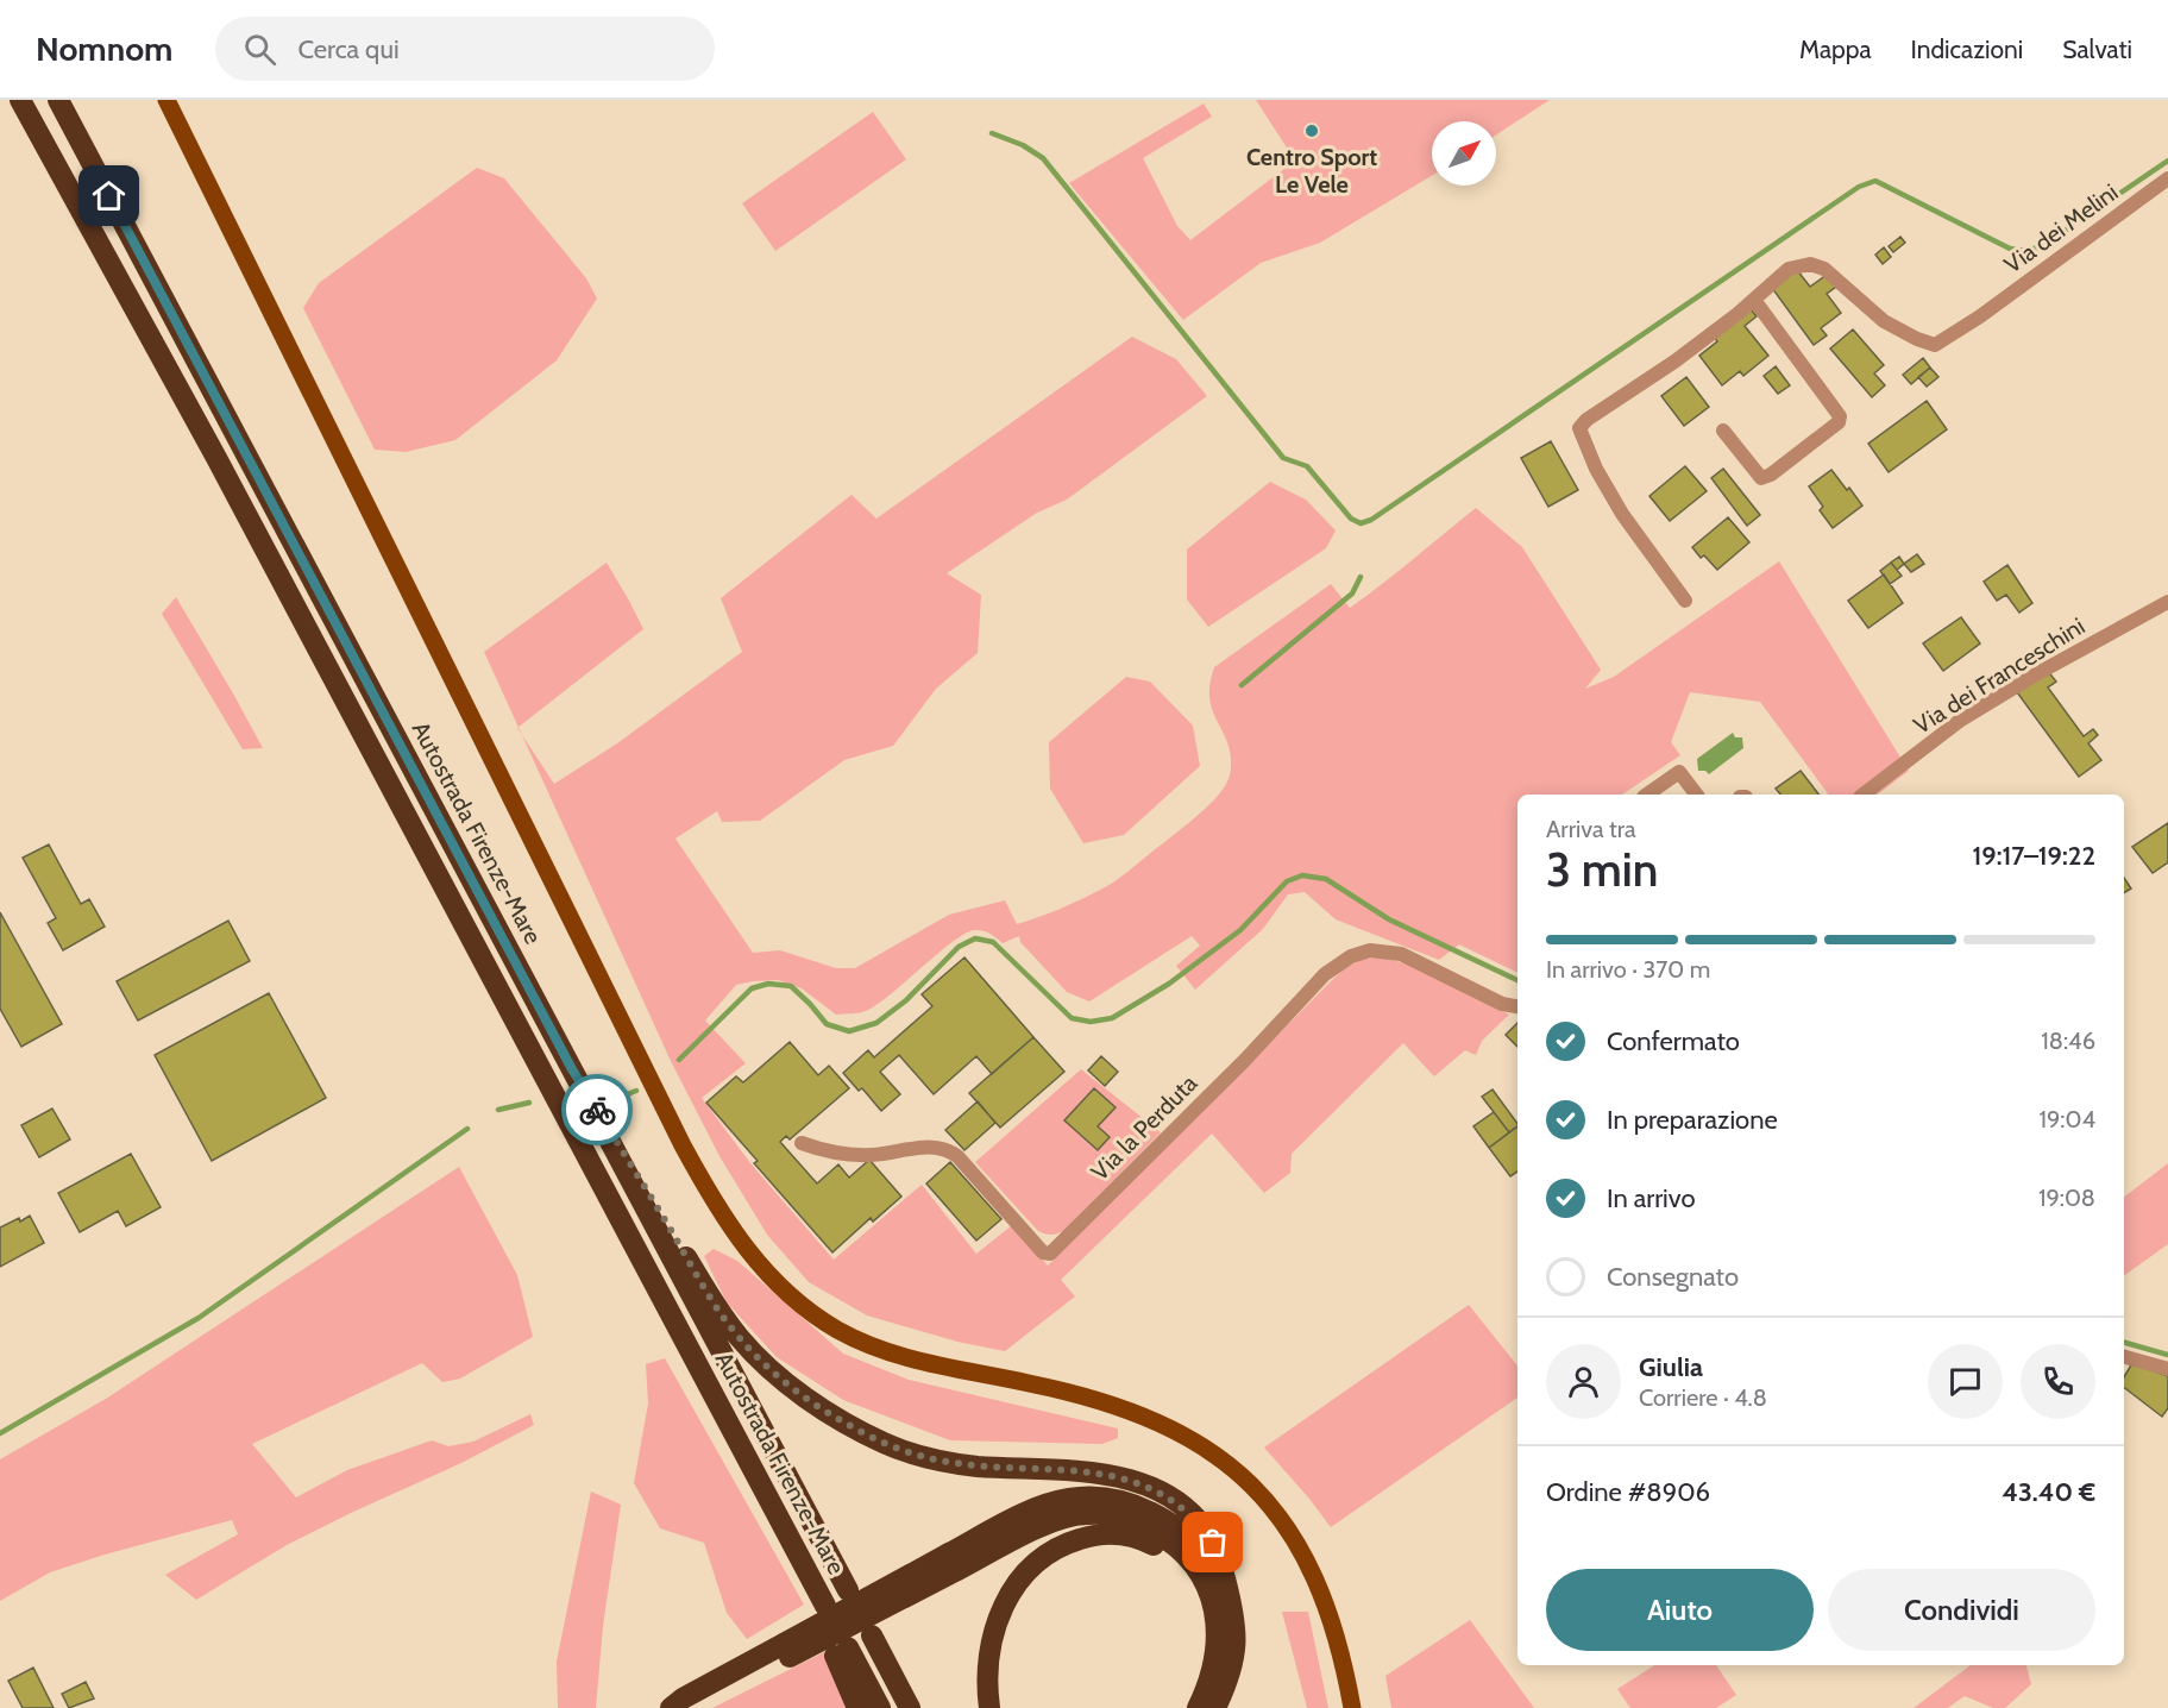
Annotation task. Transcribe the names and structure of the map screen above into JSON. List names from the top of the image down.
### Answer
{
  "streets": {
    "highway": ["Autostrada Firenze-Mare"],
    "street": ["Via dei Melini", "Via dei Franceschini", "Via la Perduta"]
  },
  "places": ["Centro Sport Le Vele"],
  "north": "top right",
  "page": {
    "header": "Nomnom",
    "search": "Cerca qui",
    "nav": ["Mappa", "Indicazioni", "Salvati"],
    "heading": ["3 min", "Arriva tra", "19:17–19:22"],
    "panel": [
      "Giulia",
      "Corriere · 4.8",
      "Ordine #8906",
      "43.40 €"
    ],
    "bar": "In arrivo · 370 m",
    "list": [
      ["Confermato", "18:46"],
      ["In preparazione", "19:04"],
      ["In arrivo", "19:08"],
      "Consegnato"
    ],
    "buttons": ["Aiuto", "Condividi"]
  }
}
